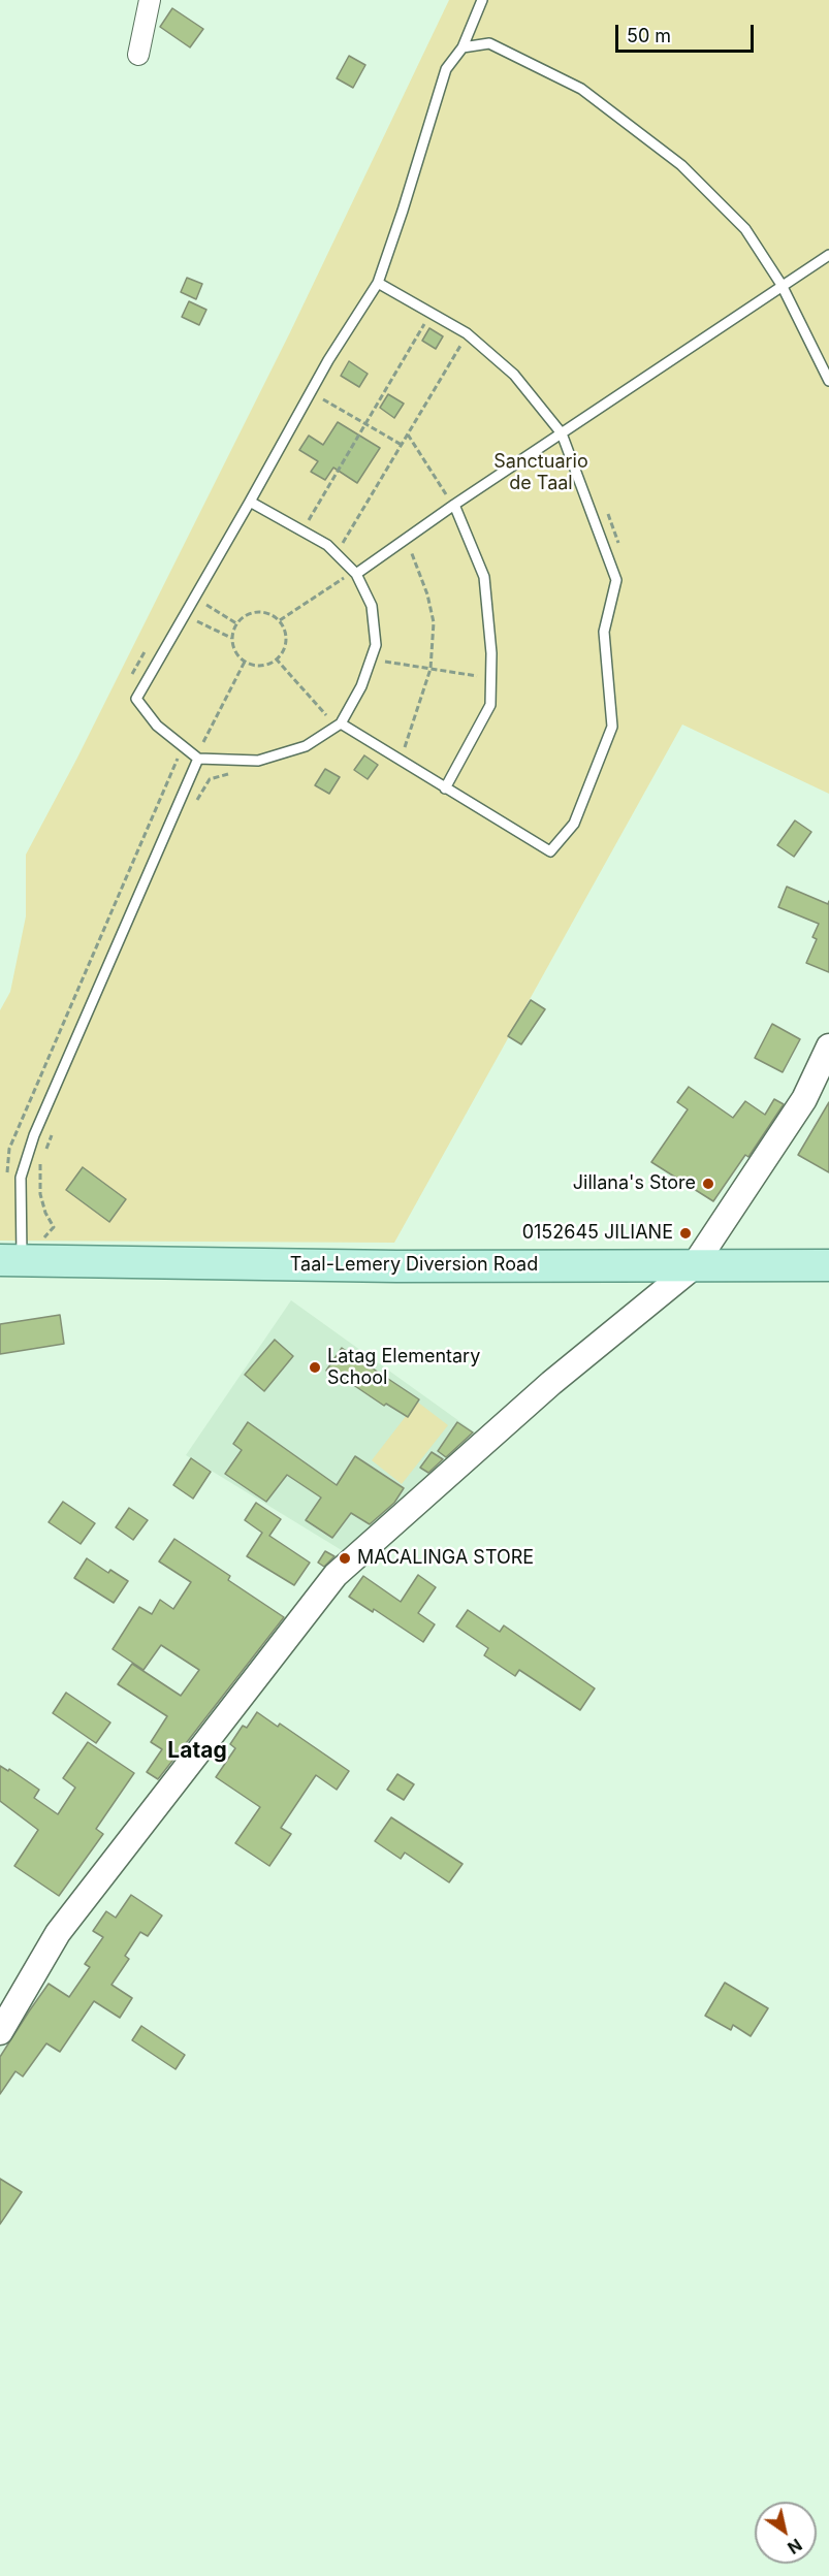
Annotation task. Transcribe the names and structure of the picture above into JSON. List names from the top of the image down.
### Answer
{
  "streets": {
    "main road": ["Taal-Lemery Diversion Road"]
  },
  "districts": ["Latag"],
  "parks": ["Sanctuario de Taal"],
  "places": [
    "Jillana's Store",
    "0152645 JILIANE",
    "Latag Elementary School",
    "MACALINGA STORE"
  ],
  "scale_bar": "50 m",
  "north": "bottom right"
}
